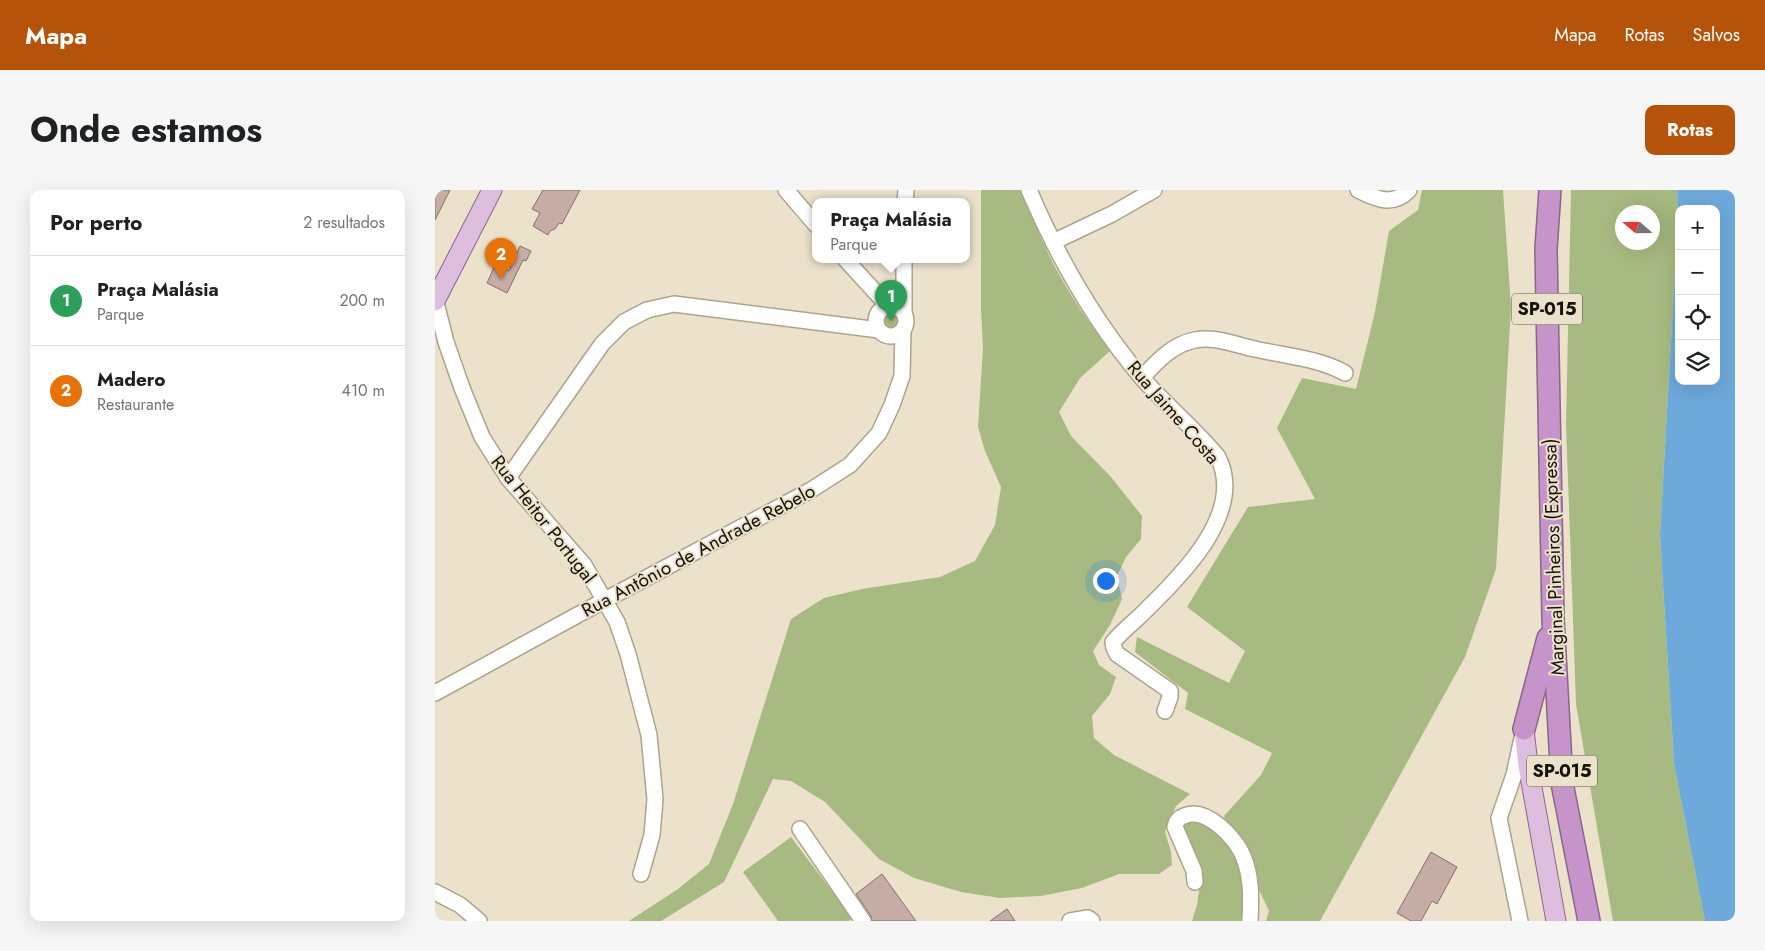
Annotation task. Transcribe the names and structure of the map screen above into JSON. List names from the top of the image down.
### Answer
{
  "streets": {
    "highway": ["SP-015", "Marginal Pinheiros (Expressa)"],
    "street": ["Rua Jaime Costa", "Rua Heitor Portugal", "Rua Antônio de Andrade Rebelo"]
  },
  "crossings": [
    ["Rua Heitor Portugal", "Rua Antônio de Andrade Rebelo"]
  ],
  "north": "left",
  "page": {
    "header": "Mapa",
    "nav": ["Mapa", "Rotas", "Salvos"],
    "title": "Onde estamos",
    "buttons": "Rotas",
    "heading": ["Por perto", "2 resultados"],
    "popup": ["Praça Malásia", "Parque"],
    "map_buttons": ["+", "−"],
    "pins": ["2", "1"],
    "list": [
      {
        "mark": "1",
        "name": "Praça Malásia",
        "note": "Parque",
        "value": "200 m"
      },
      {
        "mark": "2",
        "name": "Madero",
        "note": "Restaurante",
        "value": "410 m"
      }
    ]
  }
}
